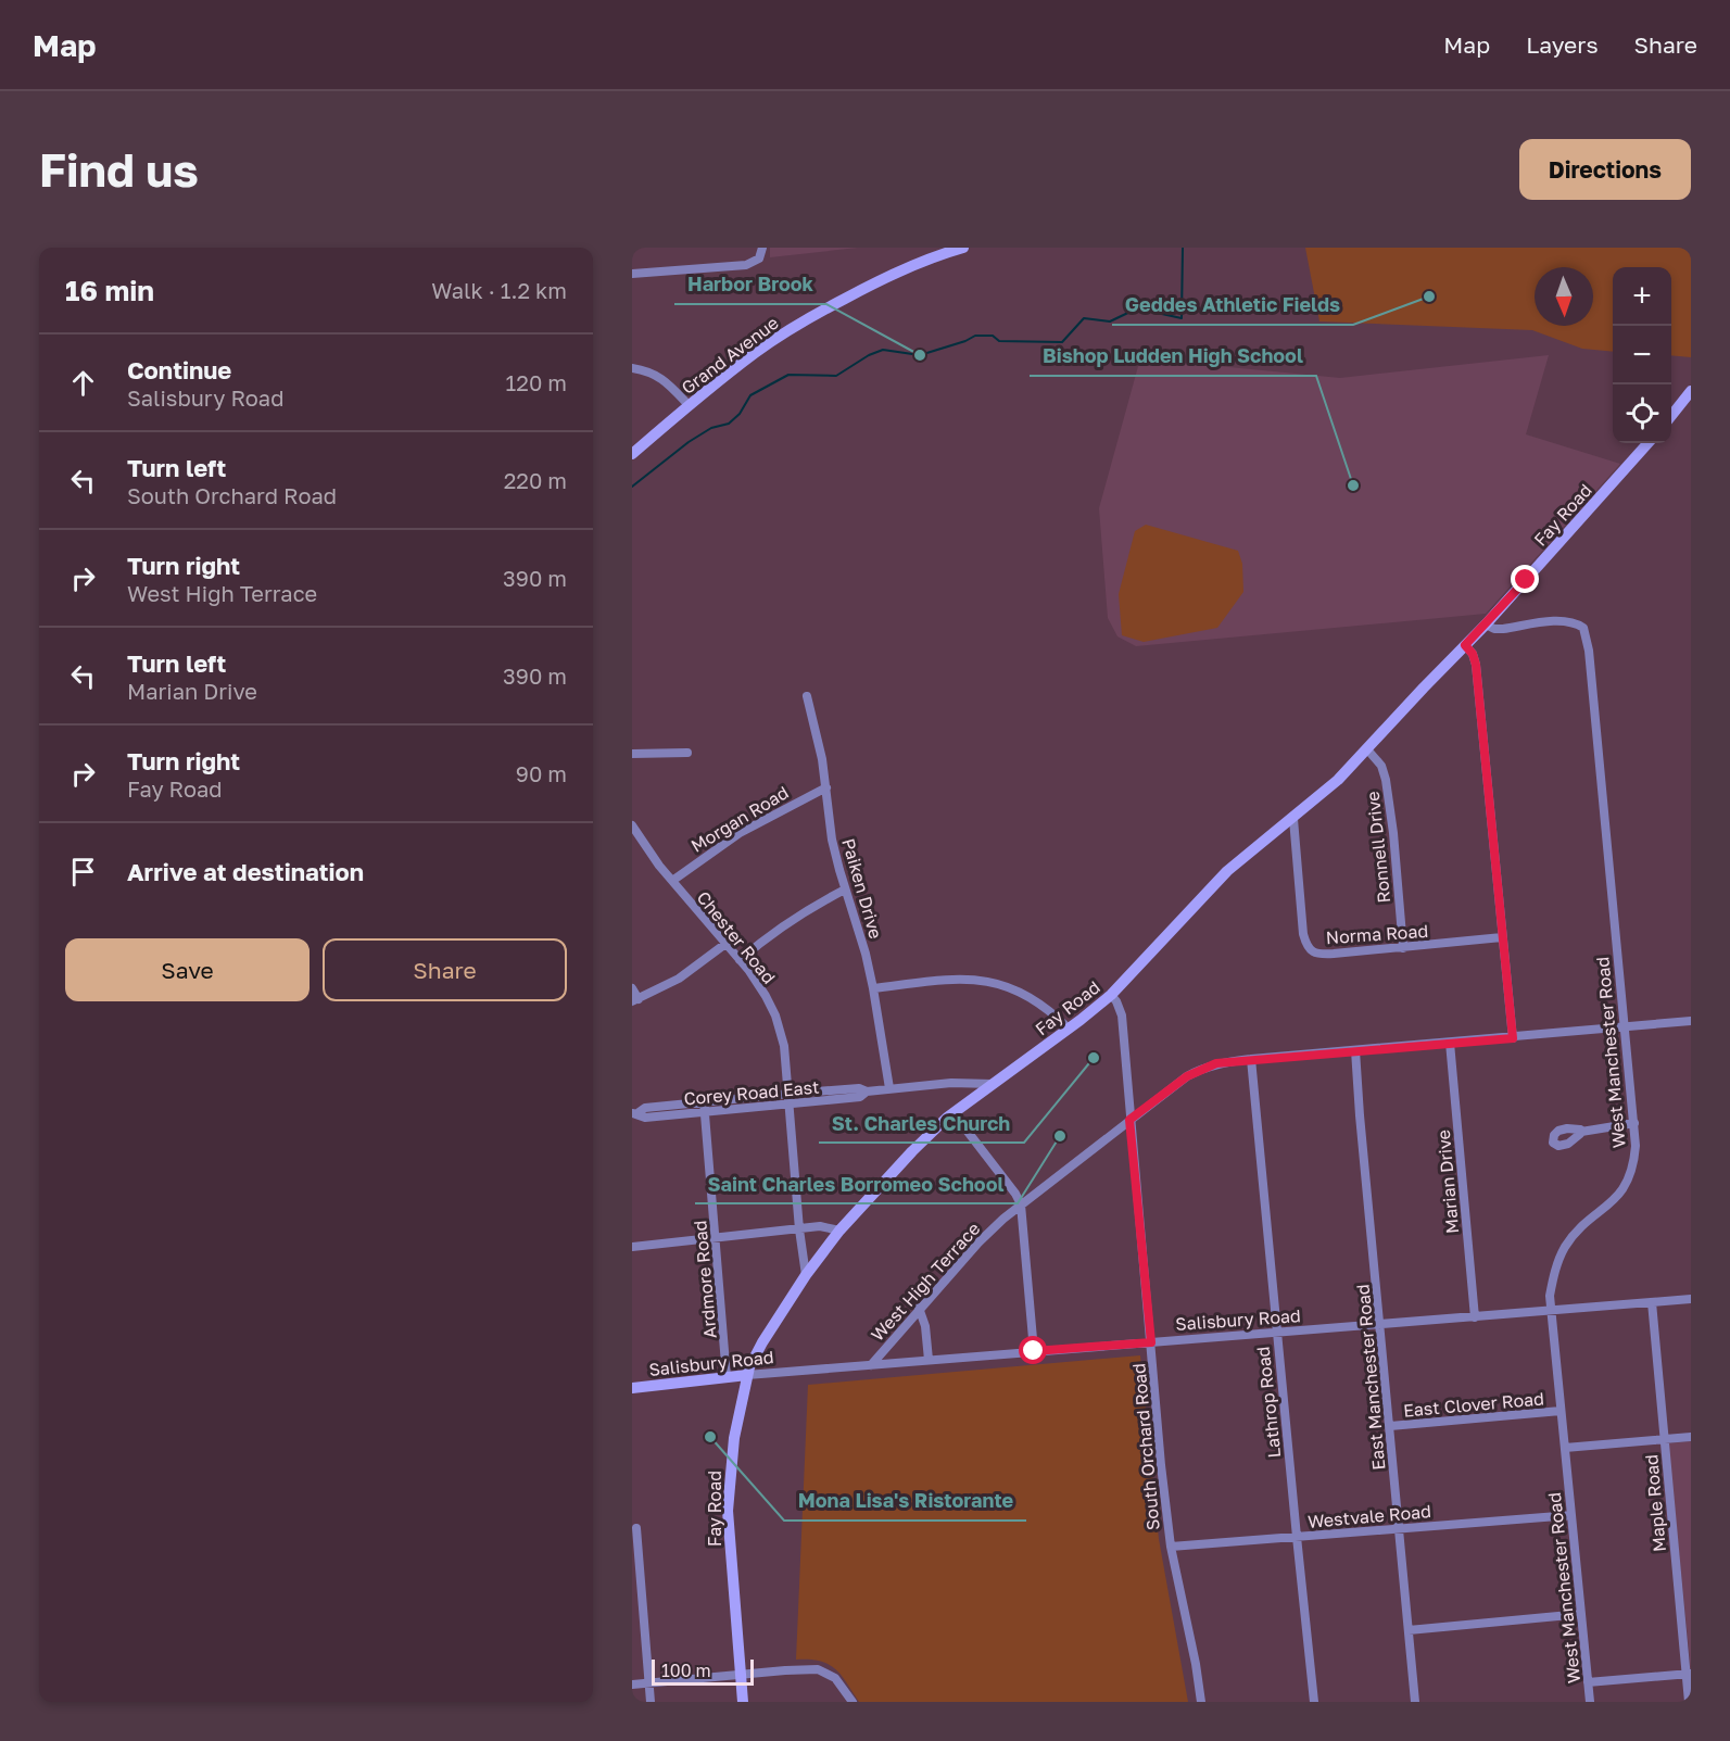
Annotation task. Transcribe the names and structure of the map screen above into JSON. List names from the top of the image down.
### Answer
{
  "streets": {
    "street": [
      "Grand Avenue",
      "Fay Road",
      "Morgan Road",
      "Ronnell Drive",
      "Paiken Drive",
      "Norma Road",
      "Chester Road",
      "West Manchester Road",
      "Corey Road East",
      "Marian Drive",
      "Ardmore Road",
      "West High Terrace",
      "Salisbury Road",
      "East Manchester Road",
      "Lathrop Road",
      "East Clover Road",
      "South Orchard Road",
      "Maple Road",
      "Westvale Road"
    ]
  },
  "crossings": [
    ["Fay Road", "Ronnell Drive"],
    ["Fay Road", "Norma Road"],
    ["Fay Road", "Chester Road"],
    ["Fay Road", "West Manchester Road"],
    ["Fay Road", "Corey Road East"],
    ["Fay Road", "Salisbury Road"],
    ["Fay Road", "South Orchard Road"],
    ["Morgan Road", "Paiken Drive"],
    ["Morgan Road", "Chester Road"],
    ["Ronnell Drive", "Norma Road"],
    ["Paiken Drive", "Corey Road East"],
    ["Chester Road", "Corey Road East"],
    ["West Manchester Road", "West High Terrace"],
    ["West Manchester Road", "Salisbury Road"],
    ["West Manchester Road", "East Clover Road"],
    ["West Manchester Road", "Westvale Road"],
    ["Corey Road East", "Ardmore Road"],
    ["Marian Drive", "West High Terrace"],
    ["Marian Drive", "Salisbury Road"],
    ["Ardmore Road", "Salisbury Road"],
    ["West High Terrace", "Salisbury Road"],
    ["West High Terrace", "East Manchester Road"],
    ["West High Terrace", "Lathrop Road"],
    ["West High Terrace", "South Orchard Road"],
    ["Salisbury Road", "East Manchester Road"],
    ["Salisbury Road", "Lathrop Road"],
    ["Salisbury Road", "South Orchard Road"],
    ["Salisbury Road", "Maple Road"],
    ["East Manchester Road", "East Clover Road"],
    ["East Manchester Road", "Westvale Road"],
    ["Lathrop Road", "Westvale Road"],
    ["South Orchard Road", "Westvale Road"]
  ],
  "places": [
    "Geddes Athletic Fields",
    "Harbor Brook",
    "Bishop Ludden High School",
    "St. Charles Church",
    "Saint Charles Borromeo School",
    "Mona Lisa's Ristorante"
  ],
  "scale_bar": "100 m",
  "north": "bottom",
  "page": {
    "header": "Map",
    "nav": ["Map", "Layers", "Share"],
    "buttons": [
      "Directions",
      ["Save", "Share"]
    ],
    "title": "Find us",
    "heading": ["16 min", "Walk · 1.2 km"],
    "map_buttons": ["+", "−"],
    "list": [
      ["Continue", "Salisbury Road", "120 m"],
      ["Turn left", "South Orchard Road", "220 m"],
      ["Turn right", "West High Terrace", "390 m"],
      ["Turn left", "Marian Drive", "390 m"],
      ["Turn right", "Fay Road", "90 m"],
      "Arrive at destination"
    ],
    "scale": "100 m"
  }
}
